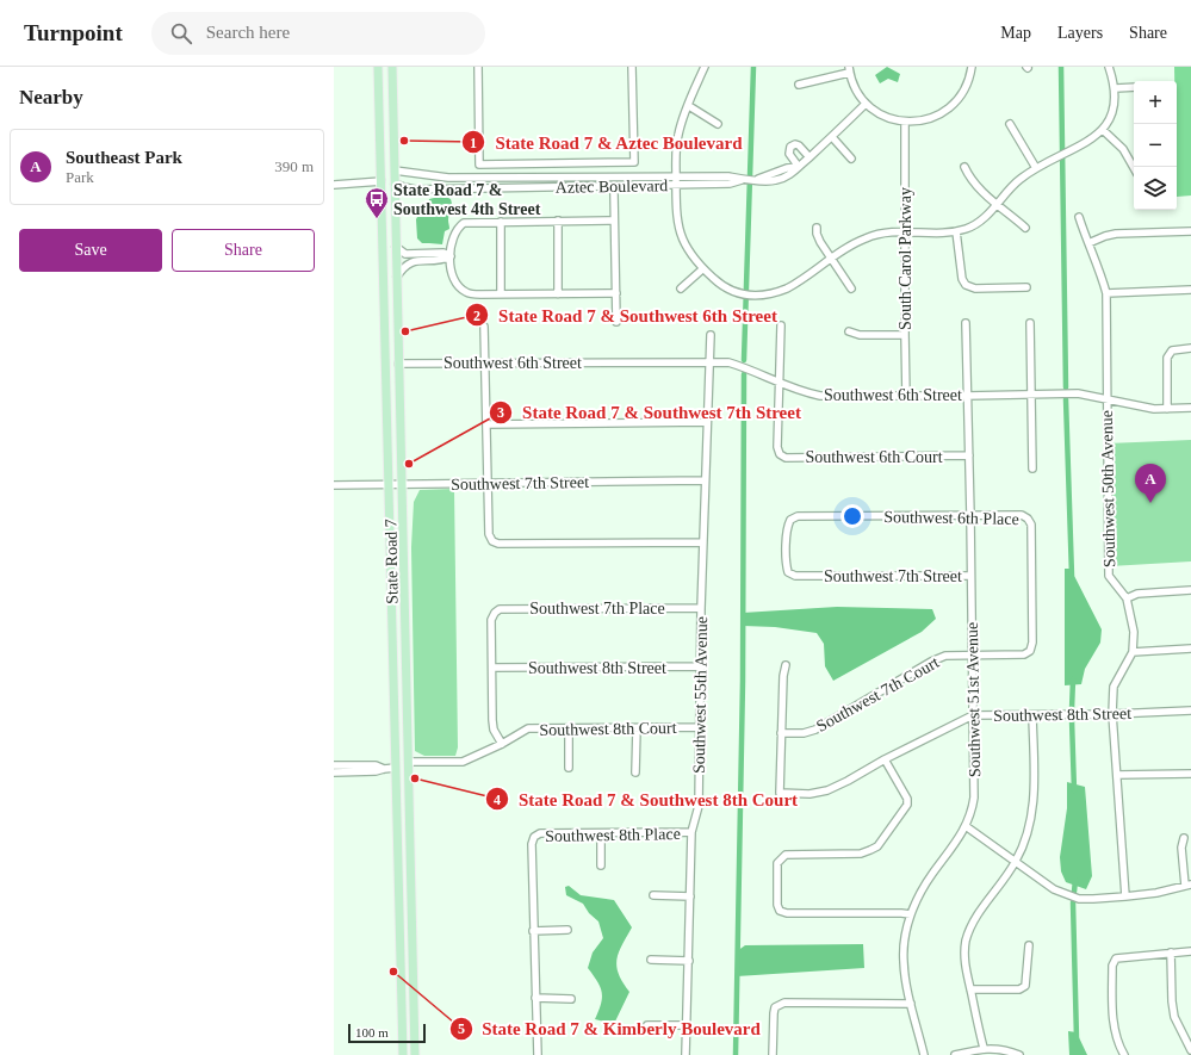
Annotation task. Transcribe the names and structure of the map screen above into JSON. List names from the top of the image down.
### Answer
{
  "streets": {
    "main road": ["State Road 7"],
    "street": [
      "Aztec Boulevard",
      "South Carol Parkway",
      "Southwest 6th Street",
      "Southwest 6th Court",
      "Southwest 7th Street",
      "Southwest 50th Avenue",
      "Southwest 6th Place",
      "Southwest 7th Place",
      "Southwest 8th Street",
      "Southwest 7th Court",
      "Southwest 55th Avenue",
      "Southwest 51st Avenue",
      "Southwest 8th Court",
      "Southwest 8th Place"
    ]
  },
  "crossings": [
    ["Aztec Boulevard", "State Road 7"],
    ["South Carol Parkway", "Southwest 6th Street"],
    ["Southwest 6th Street", "Southwest 6th Court"],
    ["Southwest 6th Street", "Southwest 50th Avenue"],
    ["Southwest 6th Street", "State Road 7"],
    ["Southwest 6th Street", "Southwest 55th Avenue"],
    ["Southwest 6th Street", "Southwest 51st Avenue"],
    ["Southwest 6th Court", "Southwest 51st Avenue"],
    ["Southwest 7th Street", "Southwest 6th Place"],
    ["Southwest 7th Street", "State Road 7"],
    ["Southwest 7th Street", "Southwest 55th Avenue"],
    ["Southwest 7th Street", "Southwest 51st Avenue"],
    ["Southwest 50th Avenue", "Southwest 8th Street"],
    ["Southwest 6th Place", "Southwest 7th Court"],
    ["Southwest 6th Place", "Southwest 51st Avenue"],
    ["State Road 7", "Southwest 8th Court"],
    ["Southwest 7th Place", "Southwest 8th Street"],
    ["Southwest 7th Place", "Southwest 55th Avenue"],
    ["Southwest 8th Street", "Southwest 7th Court"],
    ["Southwest 8th Street", "Southwest 55th Avenue"],
    ["Southwest 8th Street", "Southwest 51st Avenue"],
    ["Southwest 7th Court", "Southwest 51st Avenue"],
    ["Southwest 55th Avenue", "Southwest 8th Court"],
    ["Southwest 55th Avenue", "Southwest 8th Place"]
  ],
  "places": {
    "other": [
      "State Road 7 & Aztec Boulevard",
      "State Road 7 & Southwest 6th Street",
      "State Road 7 & Southwest 7th Street",
      "State Road 7 & Southwest 8th Court",
      "State Road 7 & Kimberly Boulevard"
    ],
    "bus stop": ["State Road 7 & Southwest 4th Street"]
  },
  "scale_bar": "100 m",
  "page": {
    "header": "Turnpoint",
    "search": "Search here",
    "nav": ["Map", "Layers", "Share"],
    "heading": "Nearby",
    "map_buttons": ["+", "−"],
    "list": [
      {
        "mark": "A",
        "name": "Southeast Park",
        "note": "Park",
        "value": "390 m"
      }
    ],
    "buttons": ["Save", "Share"],
    "pins": "A",
    "scale": "100 m"
  }
}
